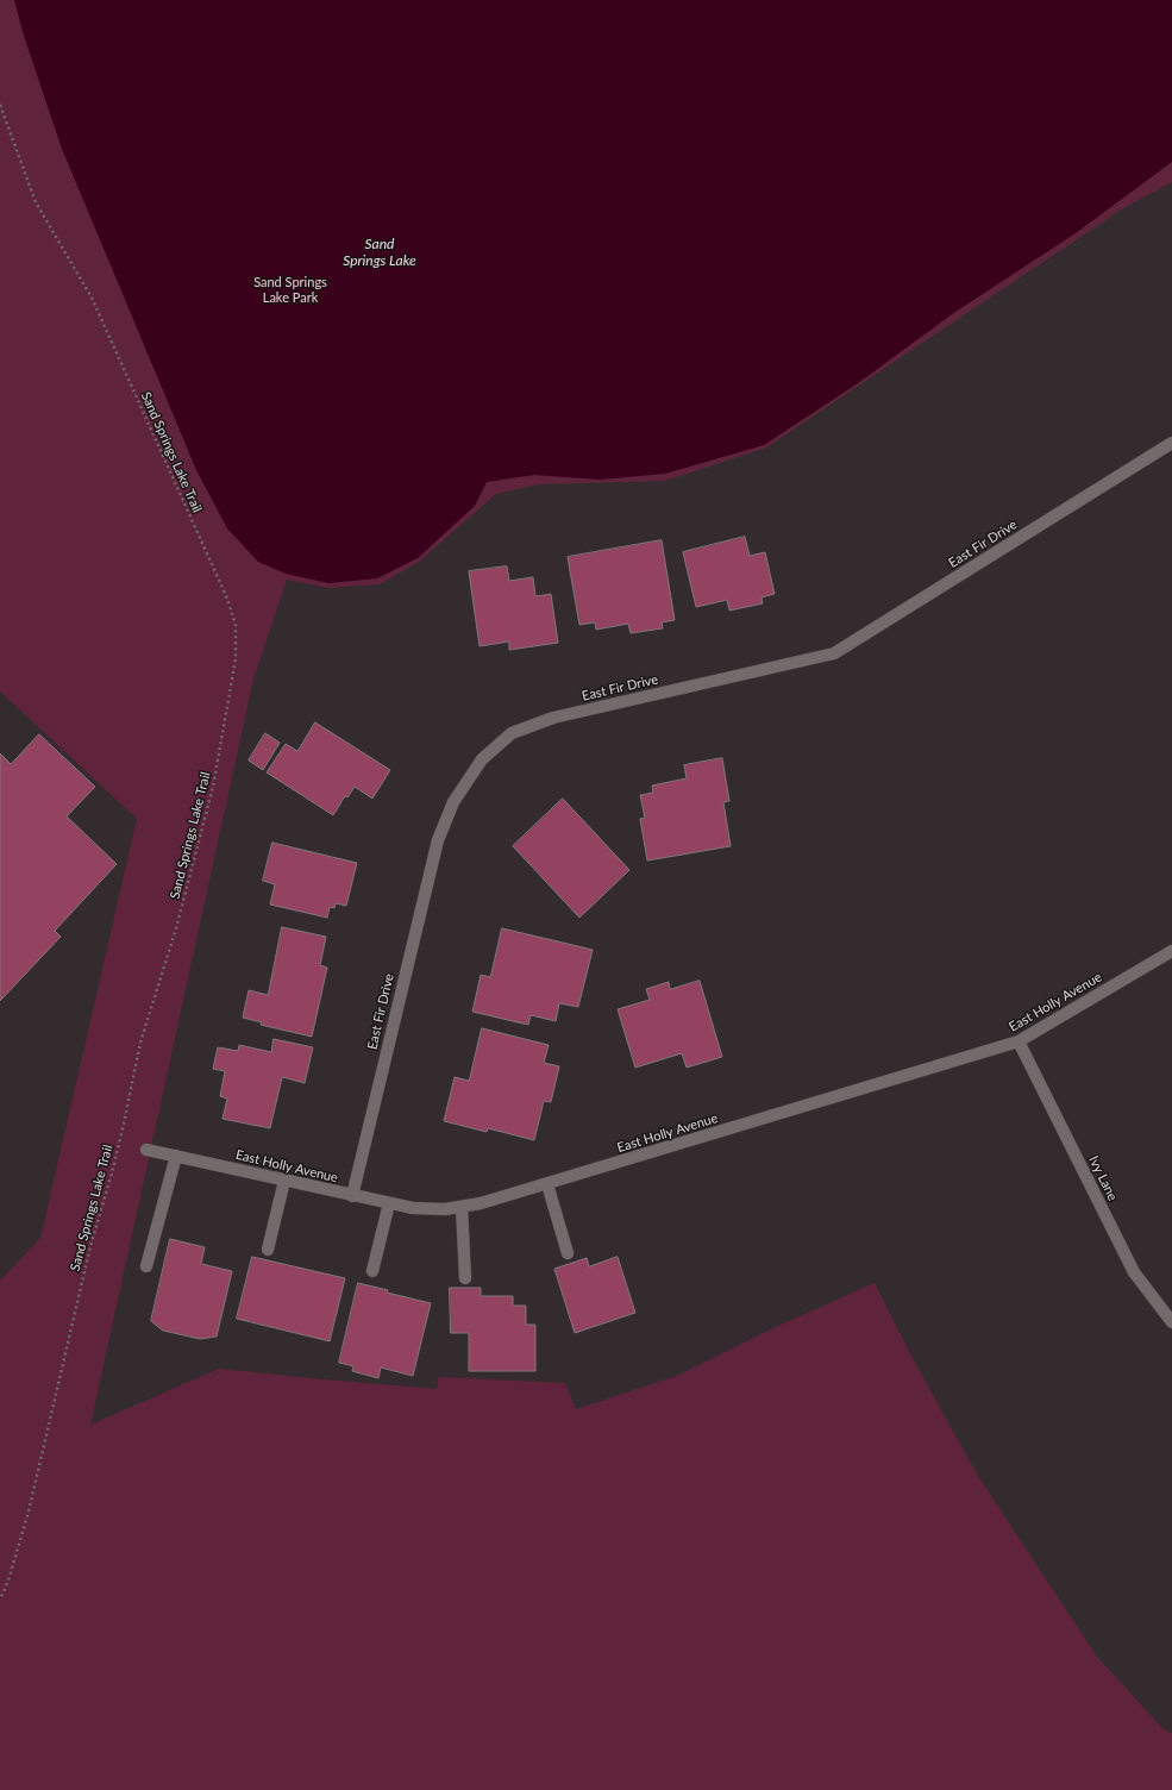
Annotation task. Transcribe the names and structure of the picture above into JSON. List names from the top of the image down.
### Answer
{
  "streets": {
    "street": ["East Fir Drive", "East Holly Avenue", "Ivy Lane"],
    "path": ["Sand Springs Lake Trail"]
  },
  "crossings": [
    ["East Fir Drive", "East Holly Avenue"],
    ["East Holly Avenue", "Ivy Lane"]
  ],
  "water": ["Sand Springs Lake"],
  "parks": ["Sand Springs Lake Park"]
}
